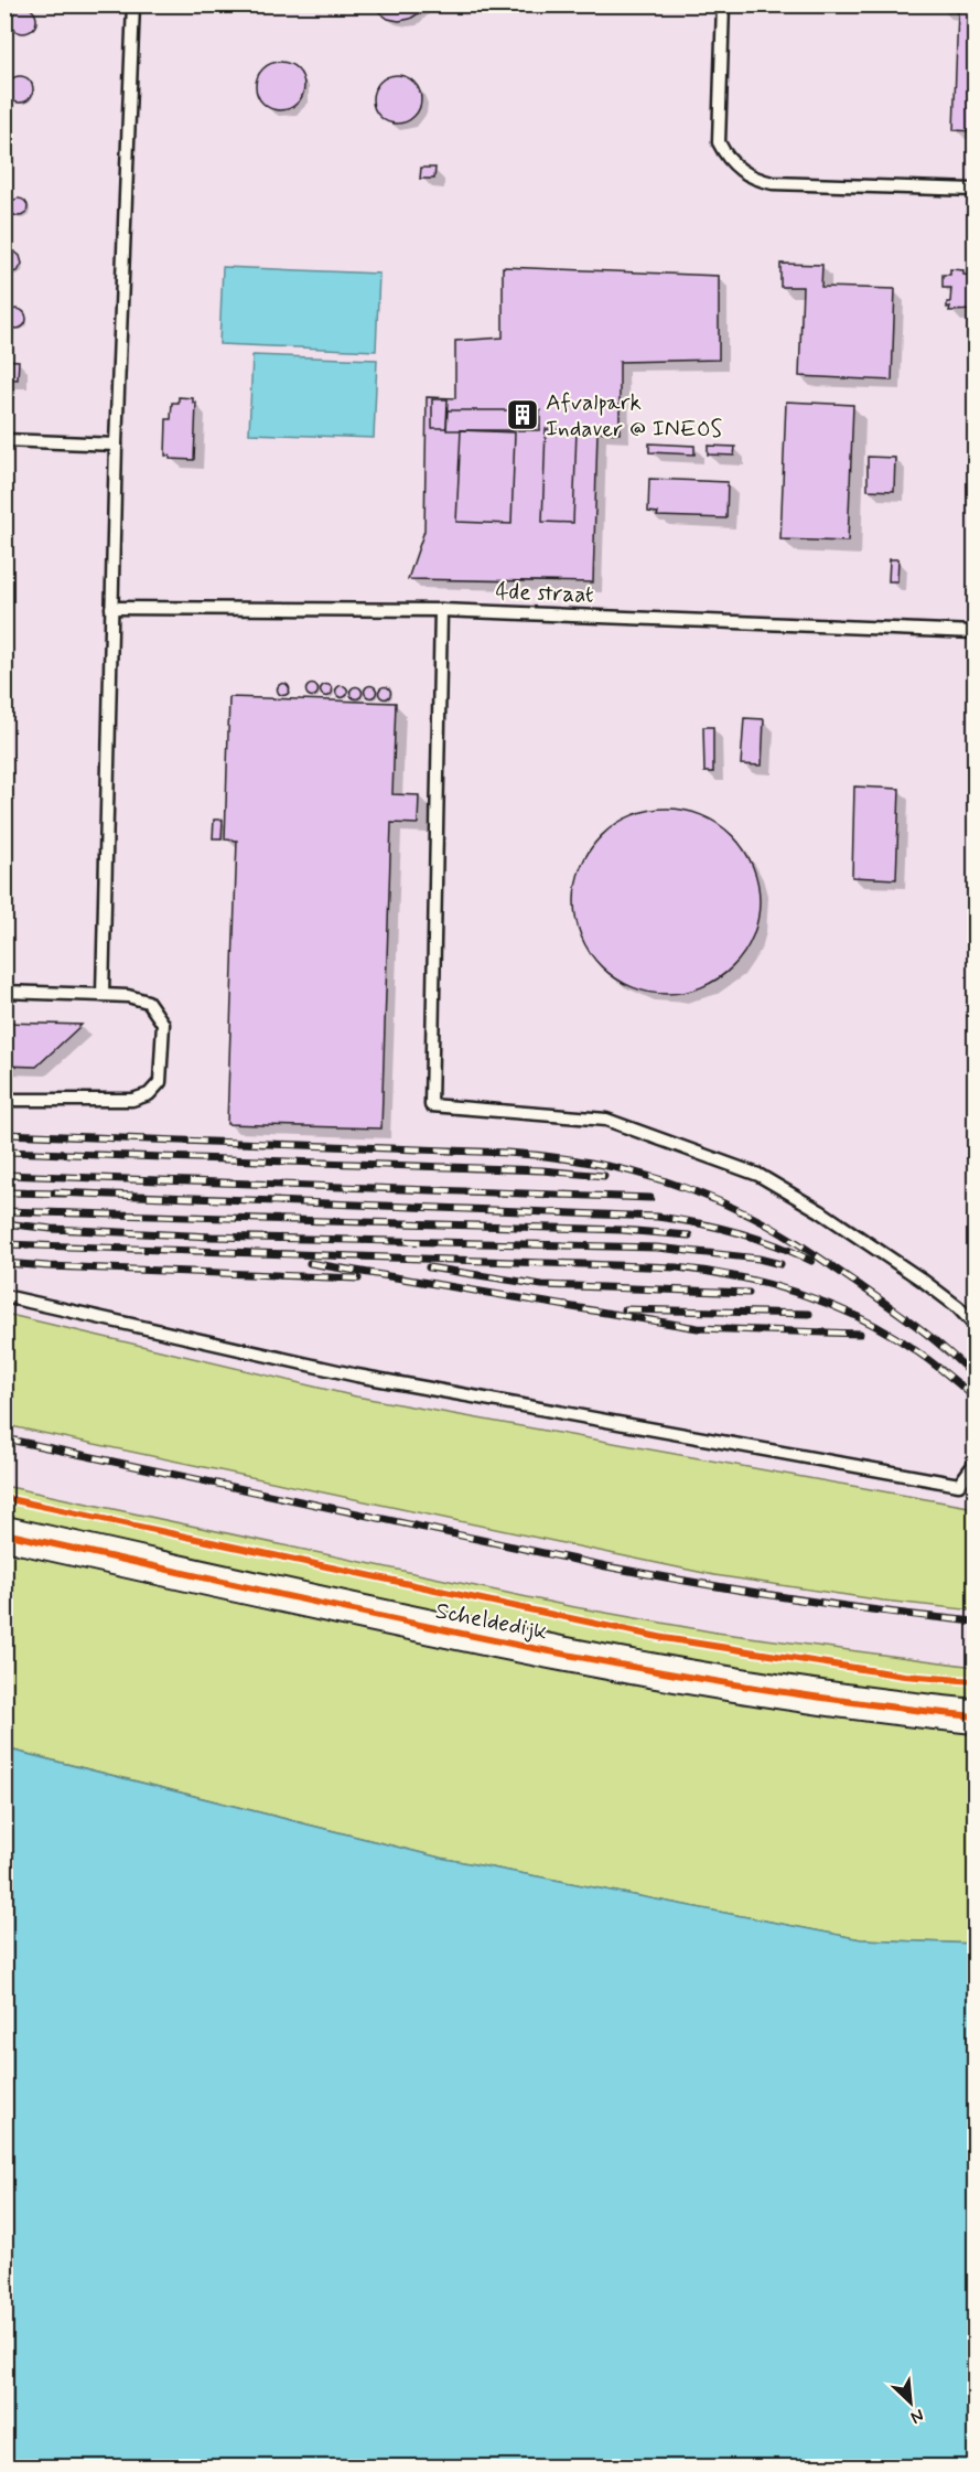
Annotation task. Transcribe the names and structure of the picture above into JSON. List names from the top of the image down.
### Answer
{
  "streets": {
    "street": ["Scheldedijk"],
    "lane": ["4de straat"]
  },
  "places": {
    "building": ["Afvalpark Indaver @ INEOS"]
  },
  "north": "bottom right"
}
